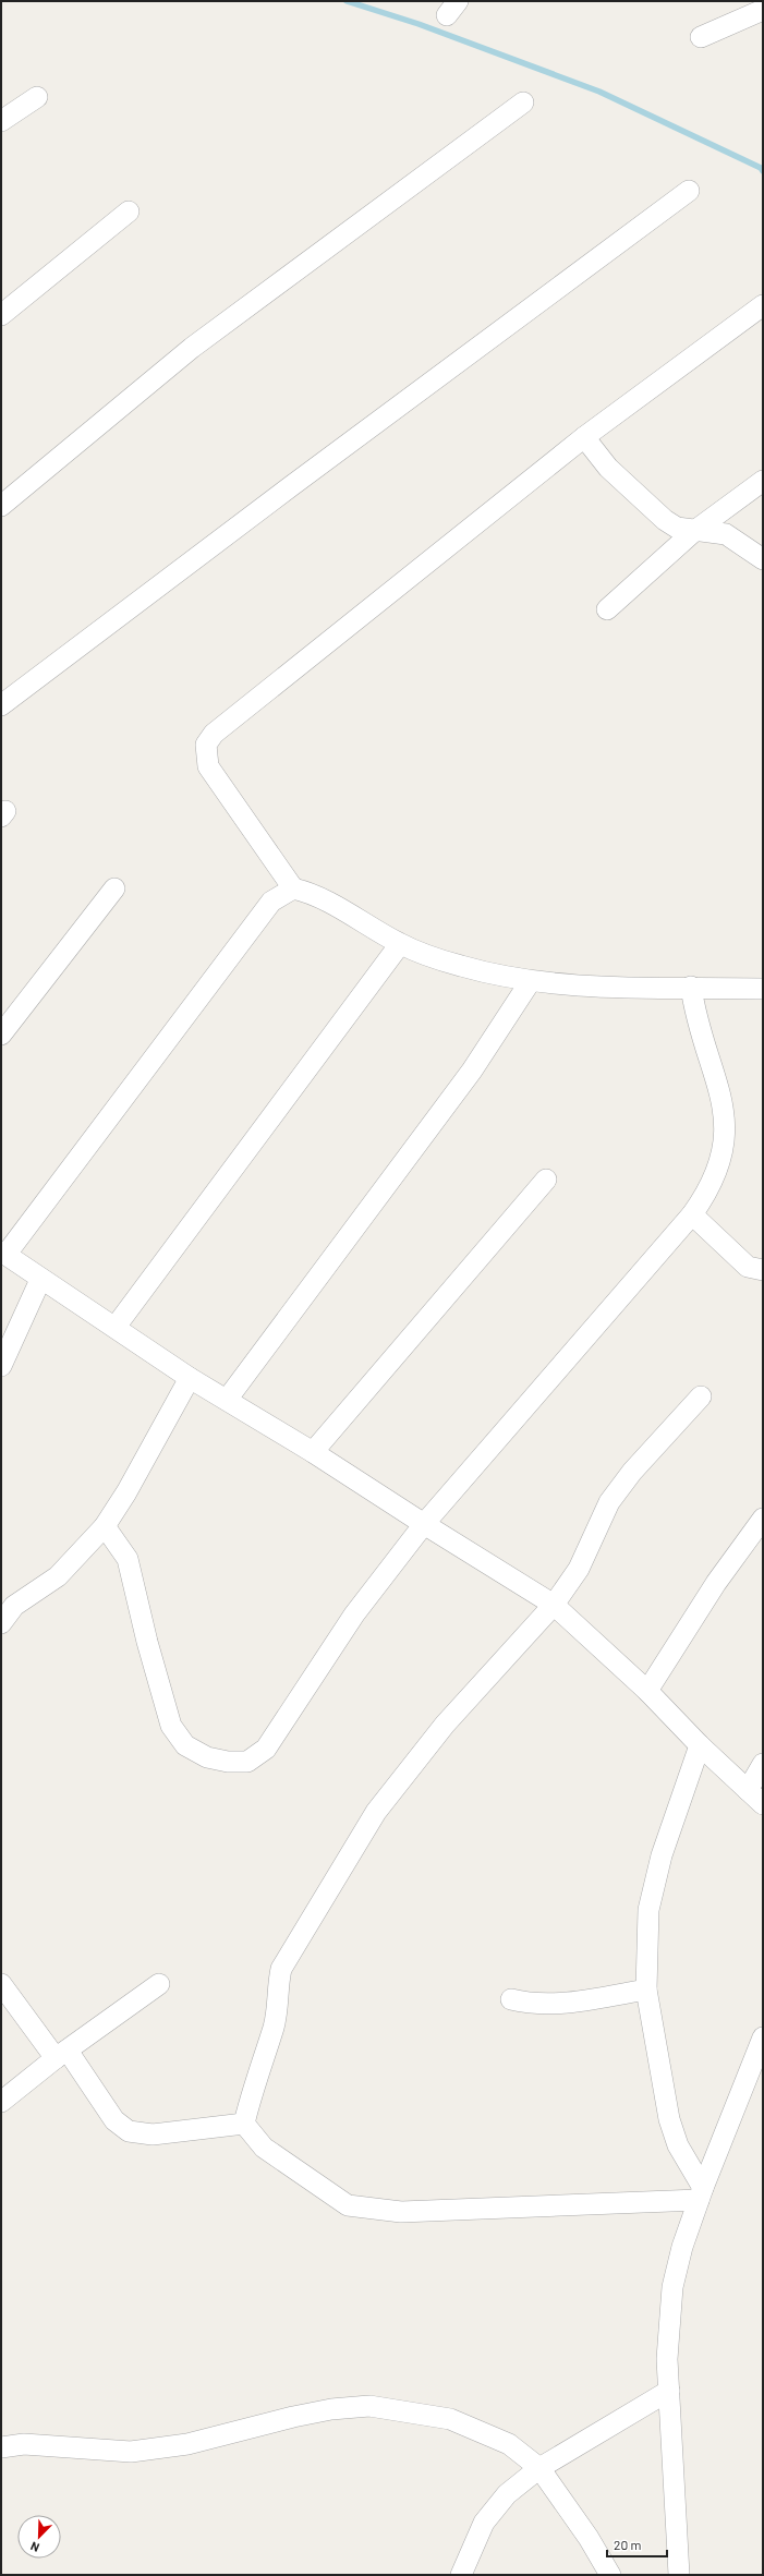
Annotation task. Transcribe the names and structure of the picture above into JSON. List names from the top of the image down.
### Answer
{
  "scale_bar": "20 m",
  "north": "bottom left"
}
